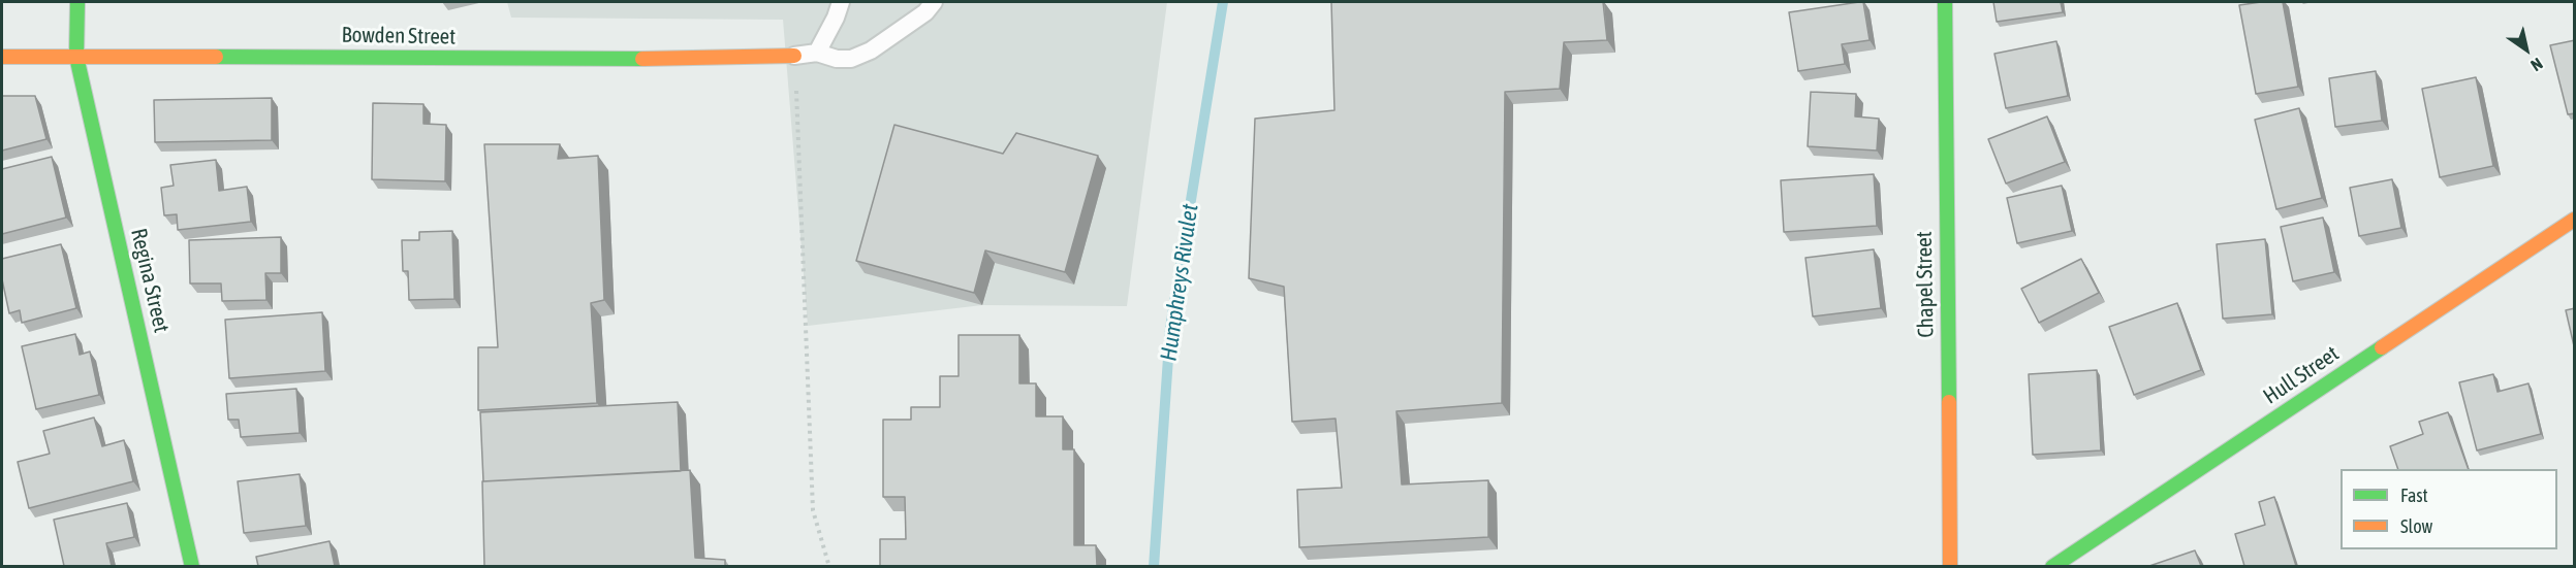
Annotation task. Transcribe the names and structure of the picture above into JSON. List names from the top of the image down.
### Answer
{
  "streets": {
    "street": [
      "Bowden Street",
      "Regina Street",
      "Chapel Street",
      "Hull Street"
    ]
  },
  "crossings": [
    ["Bowden Street", "Regina Street"]
  ],
  "water": ["Humphreys Rivulet"],
  "legend": ["Fast", "Slow"],
  "north": "bottom right"
}
